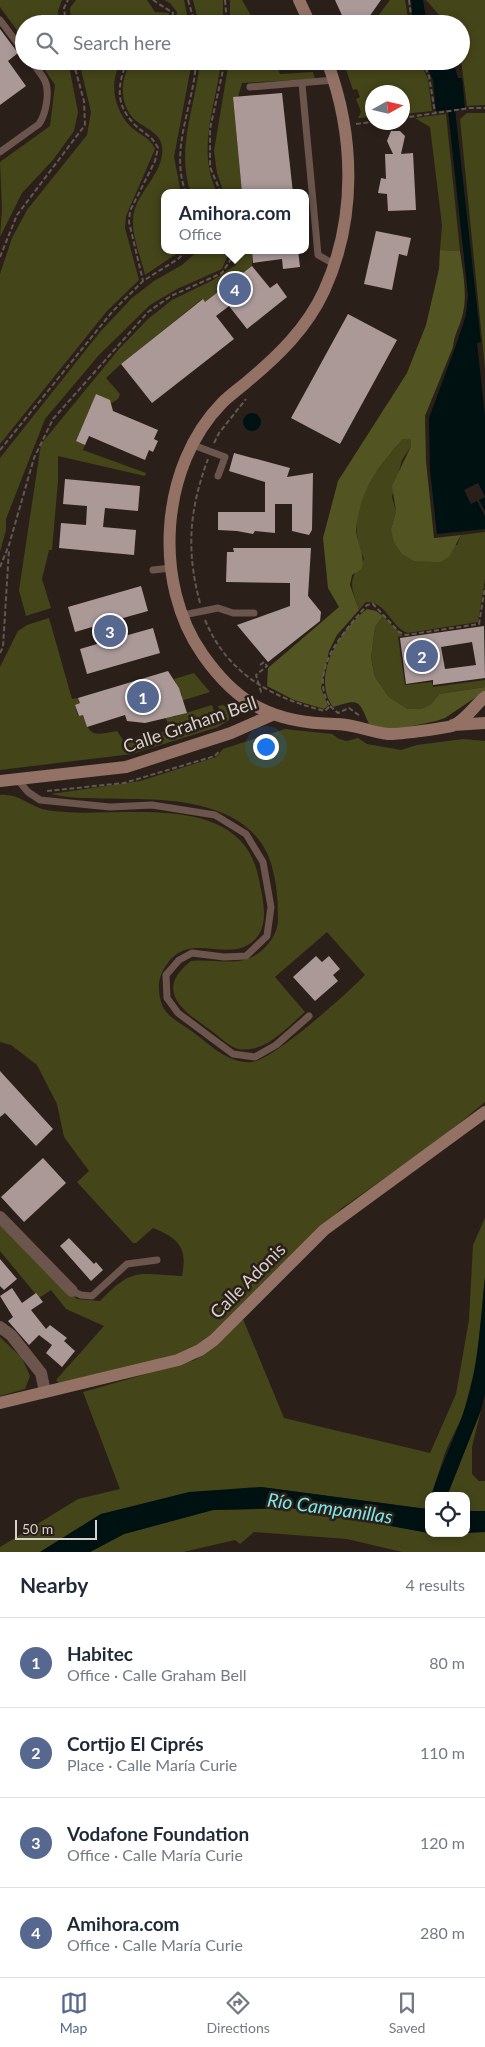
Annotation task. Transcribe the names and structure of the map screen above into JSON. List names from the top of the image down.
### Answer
{
  "streets": {
    "street": ["Calle Graham Bell", "Calle Adonis"]
  },
  "water": ["Río Campanillas"],
  "scale_bar": "50 m",
  "north": "right",
  "page": {
    "search": "Search here",
    "popup": ["Amihora.com", "Office"],
    "pins": [
      "4",
      "3",
      "2",
      "1"
    ],
    "scale": "50 m",
    "heading": ["Nearby", "4 results"],
    "list": [
      {
        "mark": "1",
        "name": "Habitec",
        "note": "Office · Calle Graham Bell",
        "value": "80 m"
      },
      {
        "mark": "2",
        "name": "Cortijo El Ciprés",
        "note": "Place · Calle María Curie",
        "value": "110 m"
      },
      {
        "mark": "3",
        "name": "Vodafone Foundation",
        "note": "Office · Calle María Curie",
        "value": "120 m"
      },
      {
        "mark": "4",
        "name": "Amihora.com",
        "note": "Office · Calle María Curie",
        "value": "280 m"
      }
    ],
    "nav": ["Map", "Directions", "Saved"]
  }
}
